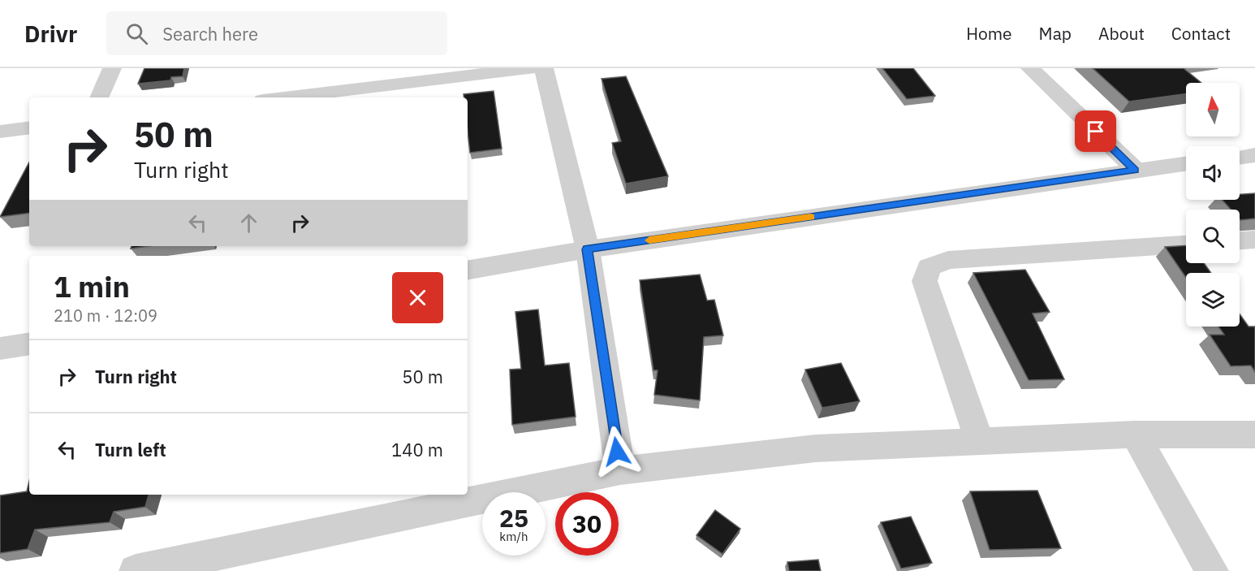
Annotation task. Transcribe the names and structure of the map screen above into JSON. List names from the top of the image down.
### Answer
{
  "north": "top",
  "page": {
    "header": "Drivr",
    "search": "Search here",
    "nav": [
      "Home",
      "Map",
      "About",
      "Contact"
    ],
    "turn": ["50 m", "Turn right"],
    "heading": ["1 min", "210 m · 12:09"],
    "list": [
      {
        "name": "Turn right",
        "value": "50 m"
      },
      {
        "name": "Turn left",
        "value": "140 m"
      }
    ],
    "speed": "25 km/h",
    "limit": "30"
  }
}
